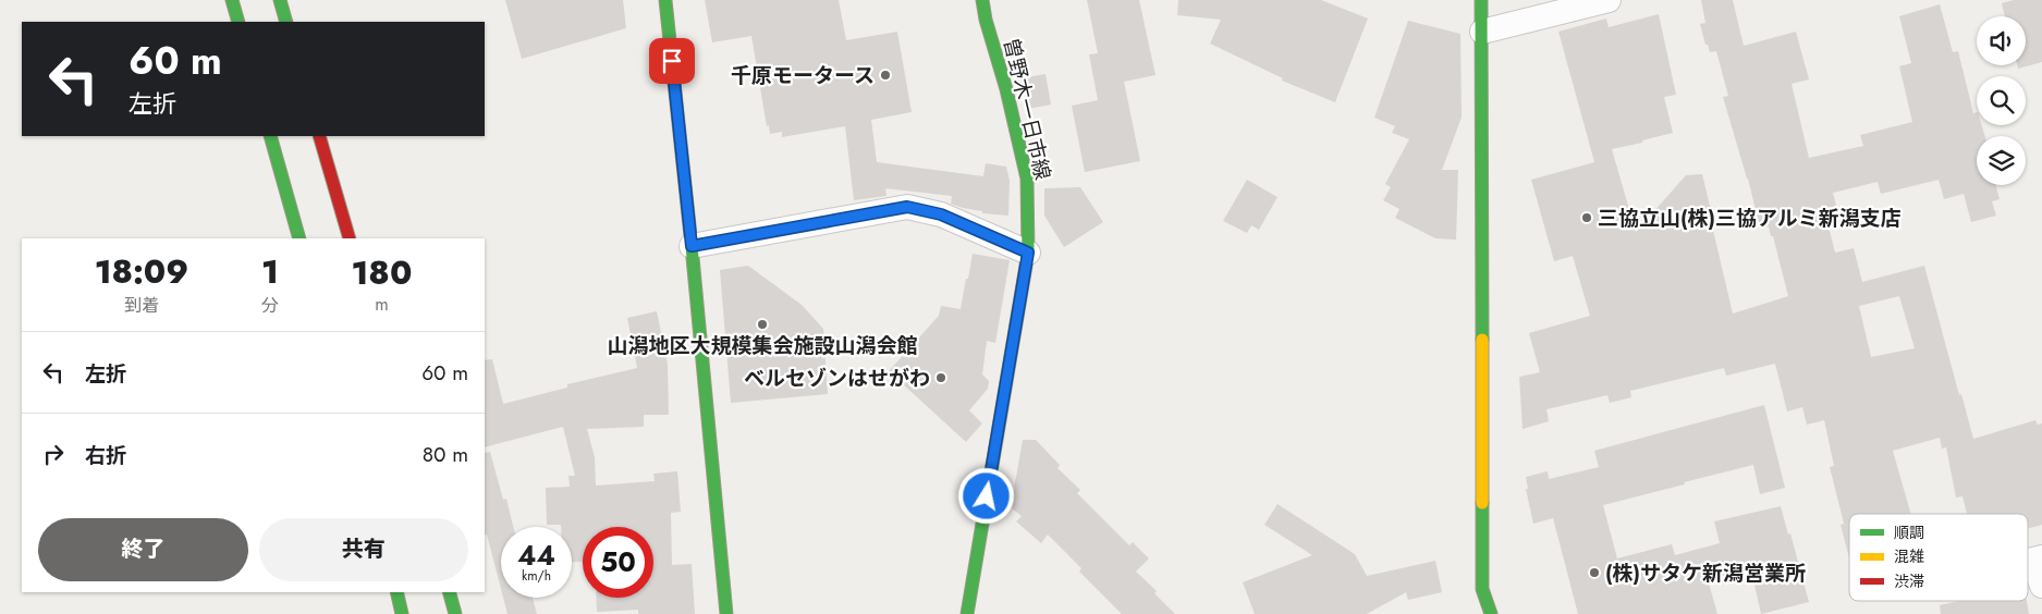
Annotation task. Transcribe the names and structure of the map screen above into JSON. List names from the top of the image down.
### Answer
{
  "streets": {
    "street": ["曽野木一日市線"]
  },
  "places": [
    "千原モータース",
    "三協立山(株)三協アルミ新潟支店",
    "山潟地区大規模集会施設山潟会館",
    "ベルセゾンはせがわ",
    "(株)サタケ新潟営業所"
  ],
  "legend": ["順調", "混雑", "渋滞"],
  "page": {
    "turn": ["60 m", "左折"],
    "eta": [
      "18:09",
      "到着",
      "1",
      "分",
      "180",
      "m"
    ],
    "list": [
      {
        "name": "左折",
        "value": "60 m"
      },
      {
        "name": "右折",
        "value": "80 m"
      }
    ],
    "buttons": ["終了", "共有"],
    "speed": "44 km/h",
    "limit": "50"
  }
}
